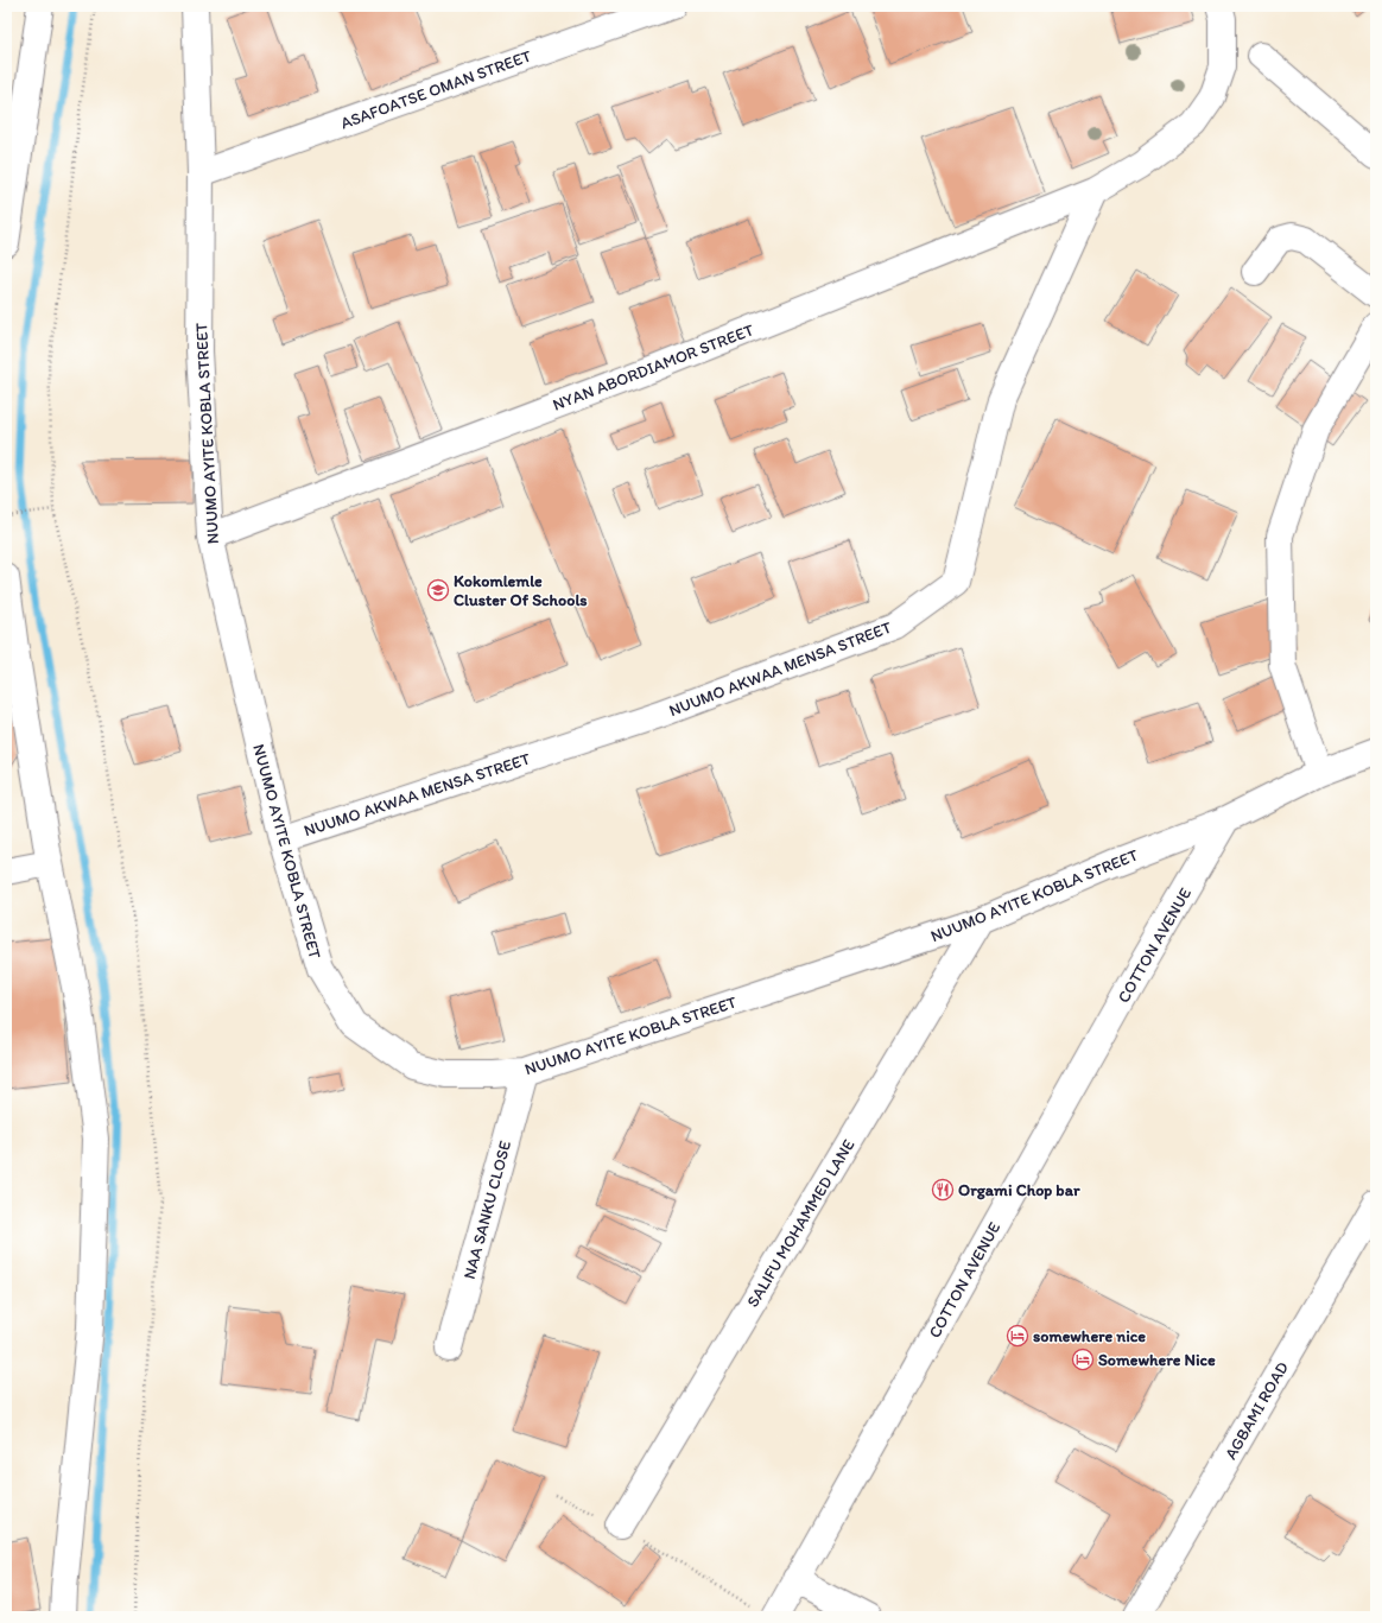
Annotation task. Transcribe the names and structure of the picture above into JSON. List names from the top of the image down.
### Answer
{
  "streets": {
    "street": [
      "ASAFOATSE OMAN STREET",
      "NYAN ABORDIAMOR STREET",
      "NUUMO AYITE KOBLA STREET",
      "NUUMO AKWAA MENSA STREET",
      "COTTON AVENUE",
      "NAA SANKU CLOSE",
      "SALIFU MOHAMMED LANE",
      "AGBAMI ROAD"
    ]
  },
  "crossings": [
    ["ASAFOATSE OMAN STREET", "NUUMO AYITE KOBLA STREET"],
    ["NYAN ABORDIAMOR STREET", "NUUMO AYITE KOBLA STREET"],
    ["NYAN ABORDIAMOR STREET", "NUUMO AKWAA MENSA STREET"],
    ["NUUMO AYITE KOBLA STREET", "NUUMO AKWAA MENSA STREET"],
    ["NUUMO AYITE KOBLA STREET", "COTTON AVENUE"],
    ["NUUMO AYITE KOBLA STREET", "NAA SANKU CLOSE"],
    ["NUUMO AYITE KOBLA STREET", "SALIFU MOHAMMED LANE"]
  ],
  "places": {
    "school or university": ["Kokomlemle Cluster Of Schools"],
    "restaurant": ["Orgami Chop bar"],
    "hotel": ["somewhere nice", "Somewhere Nice"]
  }
}
